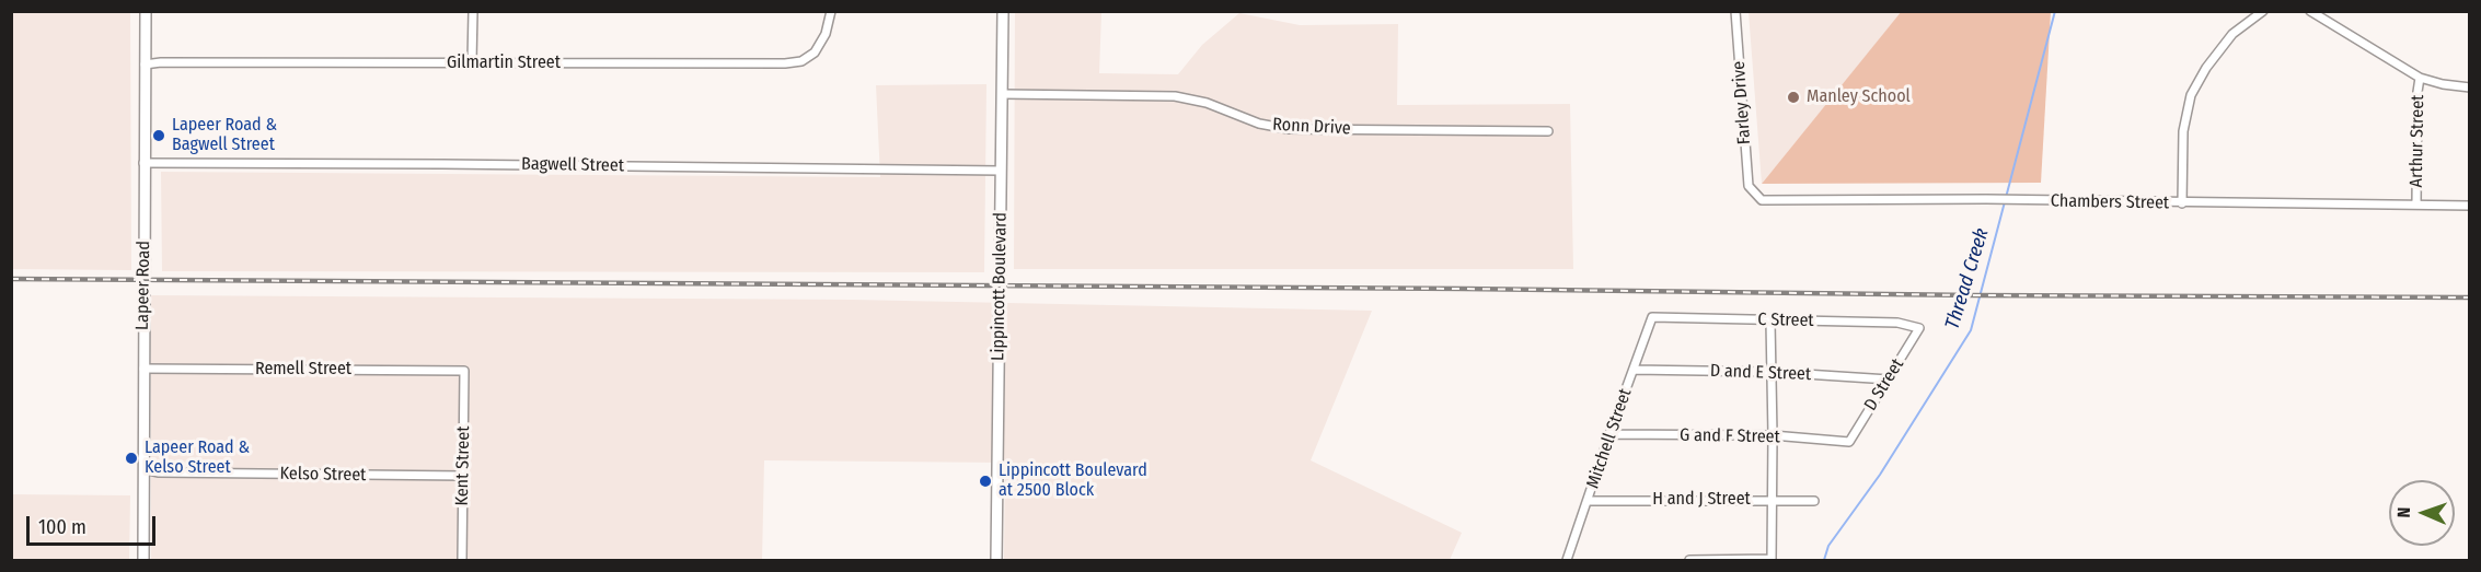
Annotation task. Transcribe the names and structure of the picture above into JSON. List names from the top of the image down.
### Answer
{
  "streets": {
    "main road": ["Lapeer Road", "Lippincott Boulevard"],
    "street": [
      "Gilmartin Street",
      "Farley Drive",
      "Ronn Drive",
      "Arthur Street",
      "Bagwell Street",
      "Chambers Street",
      "C Street",
      "Remell Street",
      "D and E Street",
      "D Street",
      "G and F Street",
      "Mitchell Street",
      "Kent Street",
      "Kelso Street",
      "H and J Street"
    ]
  },
  "crossings": [
    ["Gilmartin Street", "Lapeer Road"],
    ["Farley Drive", "Chambers Street"],
    ["Ronn Drive", "Lippincott Boulevard"],
    ["Arthur Street", "Chambers Street"],
    ["Bagwell Street", "Lapeer Road"],
    ["Bagwell Street", "Lippincott Boulevard"],
    ["Lapeer Road", "Remell Street"],
    ["Lapeer Road", "Kelso Street"],
    ["C Street", "D Street"],
    ["C Street", "Mitchell Street"],
    ["Remell Street", "Kent Street"],
    ["D and E Street", "D Street"],
    ["D and E Street", "Mitchell Street"],
    ["D Street", "G and F Street"],
    ["G and F Street", "Mitchell Street"],
    ["Mitchell Street", "H and J Street"],
    ["Kent Street", "Kelso Street"]
  ],
  "water": ["Thread Creek"],
  "places": [
    "Manley School",
    "Lapeer Road & Bagwell Street",
    "Lapeer Road & Kelso Street",
    "Lippincott Boulevard at 2500 Block"
  ],
  "scale_bar": "100 m",
  "north": "left"
}
